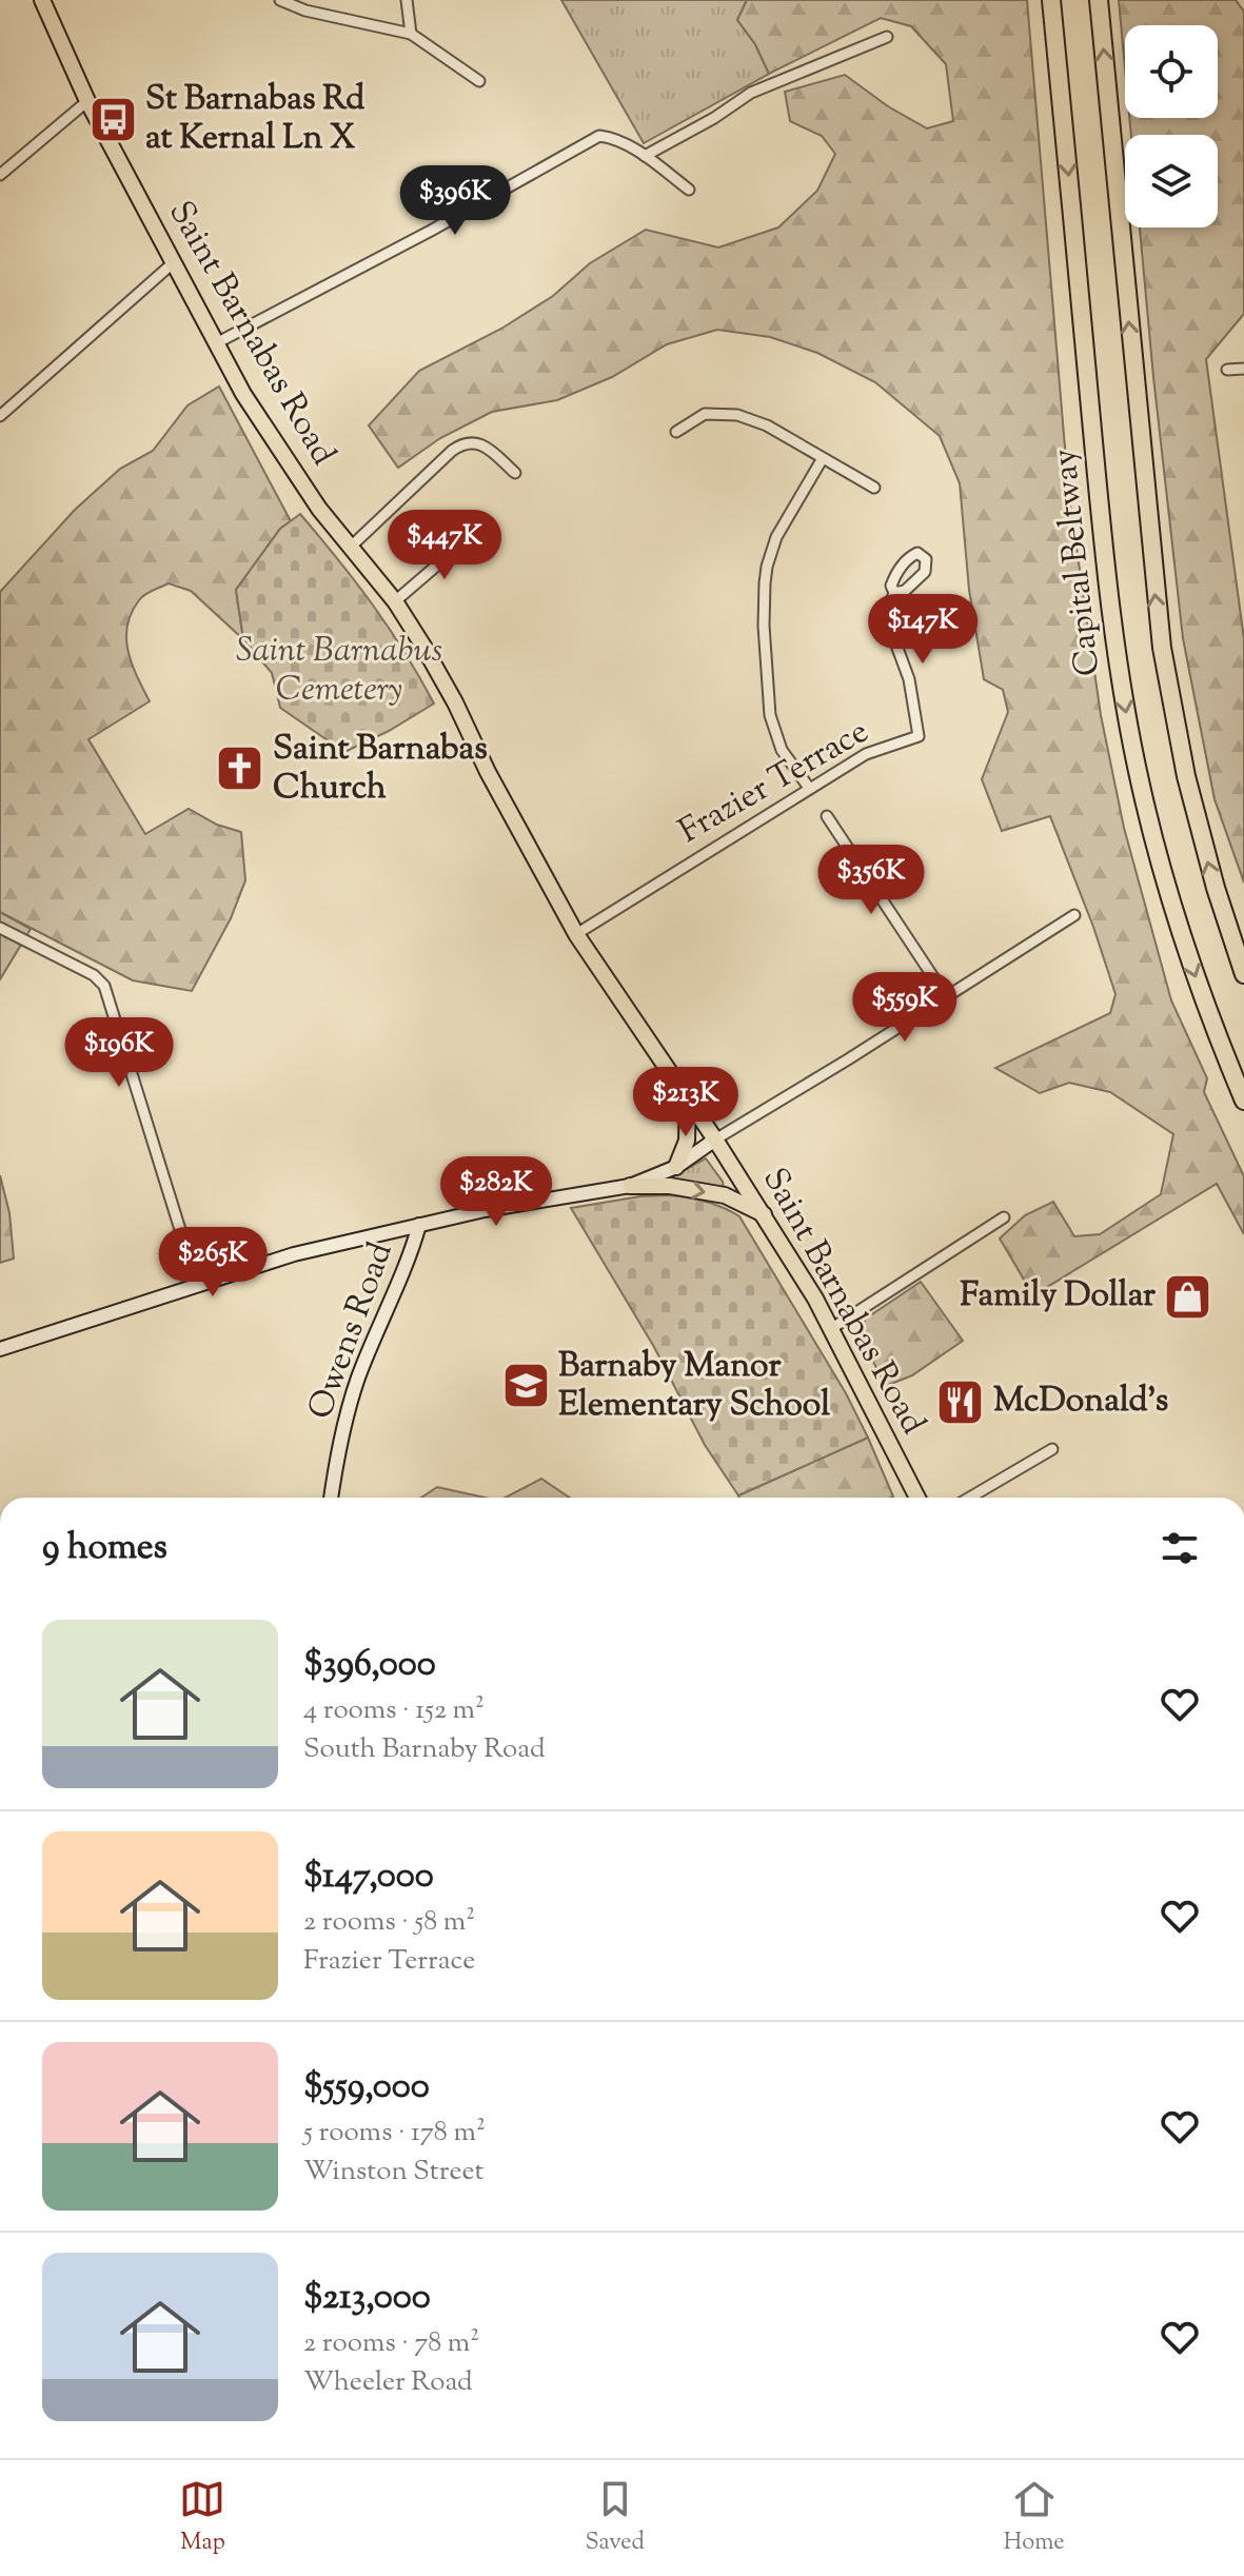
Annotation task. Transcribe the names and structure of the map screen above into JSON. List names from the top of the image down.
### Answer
{
  "streets": {
    "highway": ["Capital Beltway"],
    "main road": ["Saint Barnabas Road", "Owens Road"],
    "street": ["Frazier Terrace"]
  },
  "crossings": [
    ["Saint Barnabas Road", "Frazier Terrace"]
  ],
  "parks": ["Saint Barnabus Cemetery"],
  "places": {
    "bus stop": ["St Barnabas Rd at Kernal Ln X"],
    "church": ["Saint Barnabas Church"],
    "shop": ["Family Dollar"],
    "school or university": ["Barnaby Manor Elementary School"],
    "restaurant": ["McDonald's"]
  },
  "page": {
    "price": [
      "$396K",
      "$447K",
      "$147K",
      "$356K",
      "$559K",
      "$196K",
      "$213K",
      "$282K",
      "$265K"
    ],
    "heading": "9 homes",
    "list": [
      {
        "name": "$396,000",
        "note": "4 rooms · 152 m² · South Barnaby Road"
      },
      {
        "name": "$147,000",
        "note": "2 rooms · 58 m² · Frazier Terrace"
      },
      {
        "name": "$559,000",
        "note": "5 rooms · 178 m² · Winston Street"
      },
      {
        "name": "$213,000",
        "note": "2 rooms · 78 m² · Wheeler Road"
      }
    ],
    "tabs": ["Map", "Saved", "Home"]
  }
}
